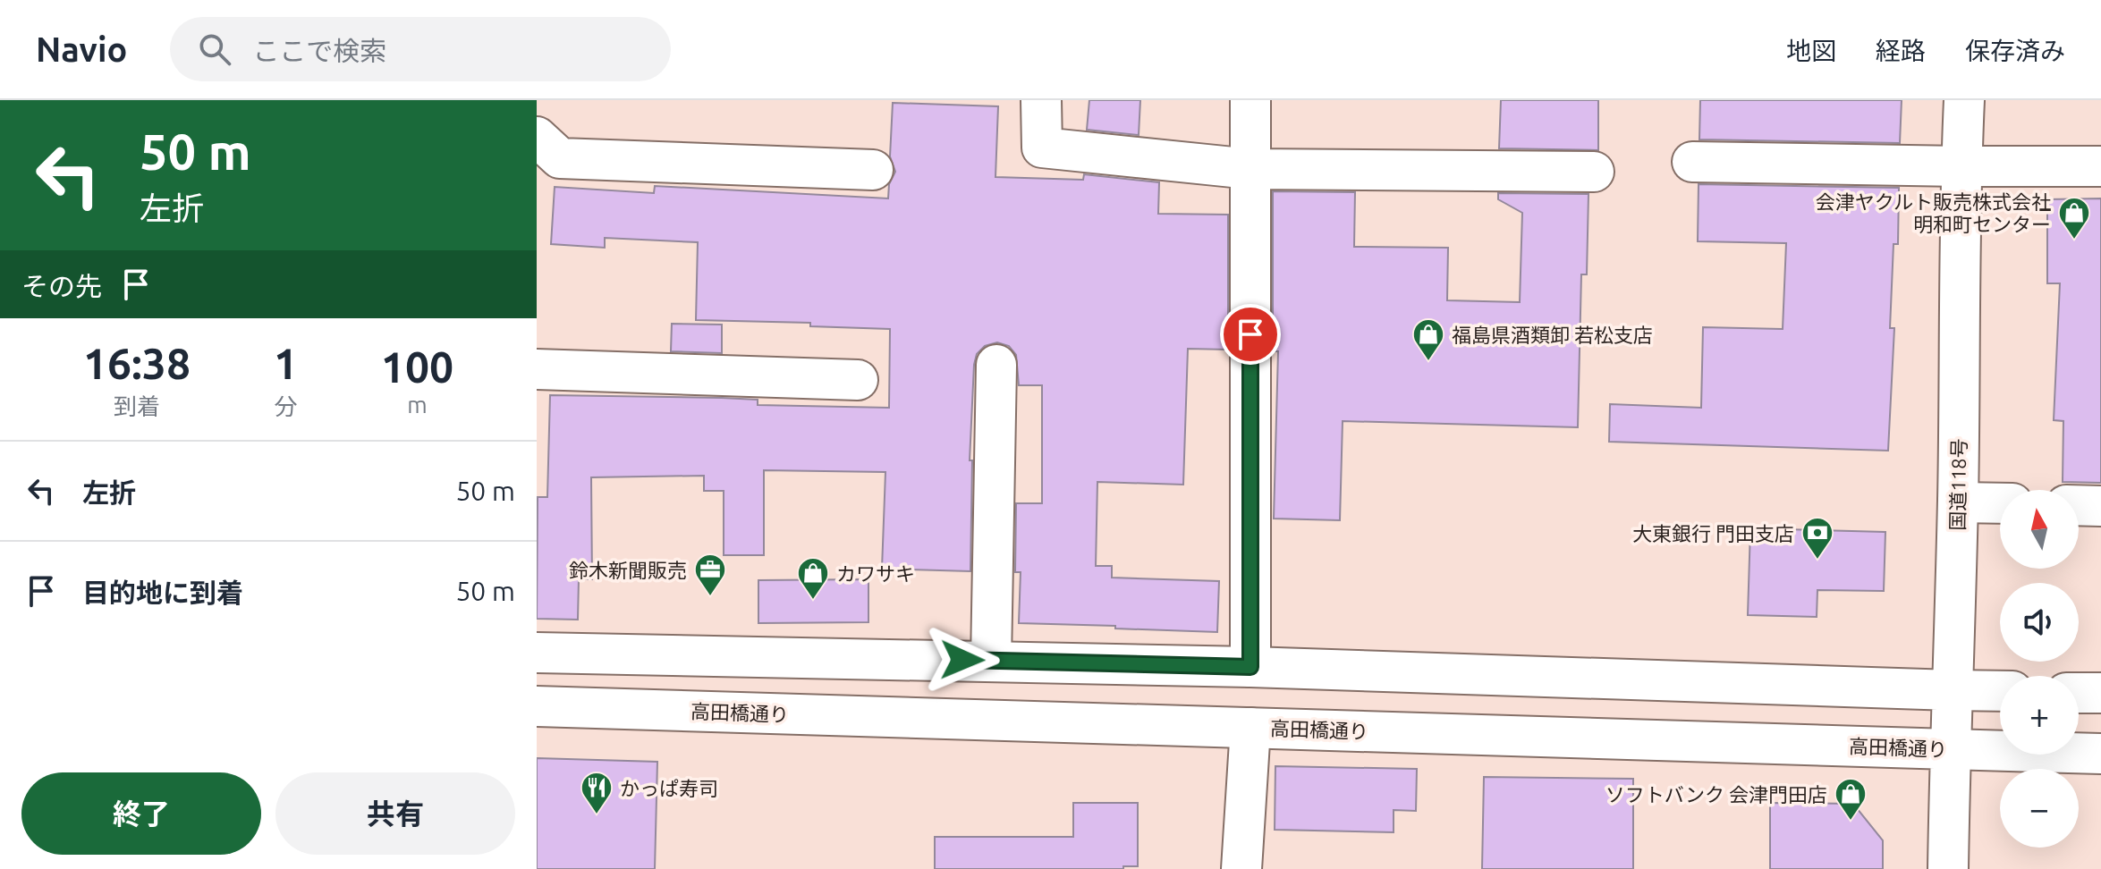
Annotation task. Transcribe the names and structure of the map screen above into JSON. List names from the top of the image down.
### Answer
{
  "streets": {
    "main road": ["国道118号", "高田橋通り"]
  },
  "crossings": [
    ["国道118号", "高田橋通り"]
  ],
  "places": {
    "shop": [
      "会津ヤクルト販売株式会社 明和町センター",
      "福島県酒類卸 若松支店",
      "カワサキ",
      "ソフトバンク 会津門田店"
    ],
    "bank": ["大東銀行 門田支店"],
    "office": ["鈴木新聞販売"],
    "restaurant": ["かっぱ寿司"]
  },
  "north": "top",
  "page": {
    "header": "Navio",
    "search": "ここで検索",
    "nav": ["地図", "経路", "保存済み"],
    "turn": ["50 m", "左折"],
    "then": "その先",
    "eta": [
      "16:38",
      "到着",
      "1",
      "分",
      "100",
      "m"
    ],
    "list": [
      {
        "name": "左折",
        "value": "50 m"
      },
      {
        "name": "目的地に到着",
        "value": "50 m"
      }
    ],
    "map_buttons": ["+", "−"],
    "buttons": ["終了", "共有"]
  }
}
